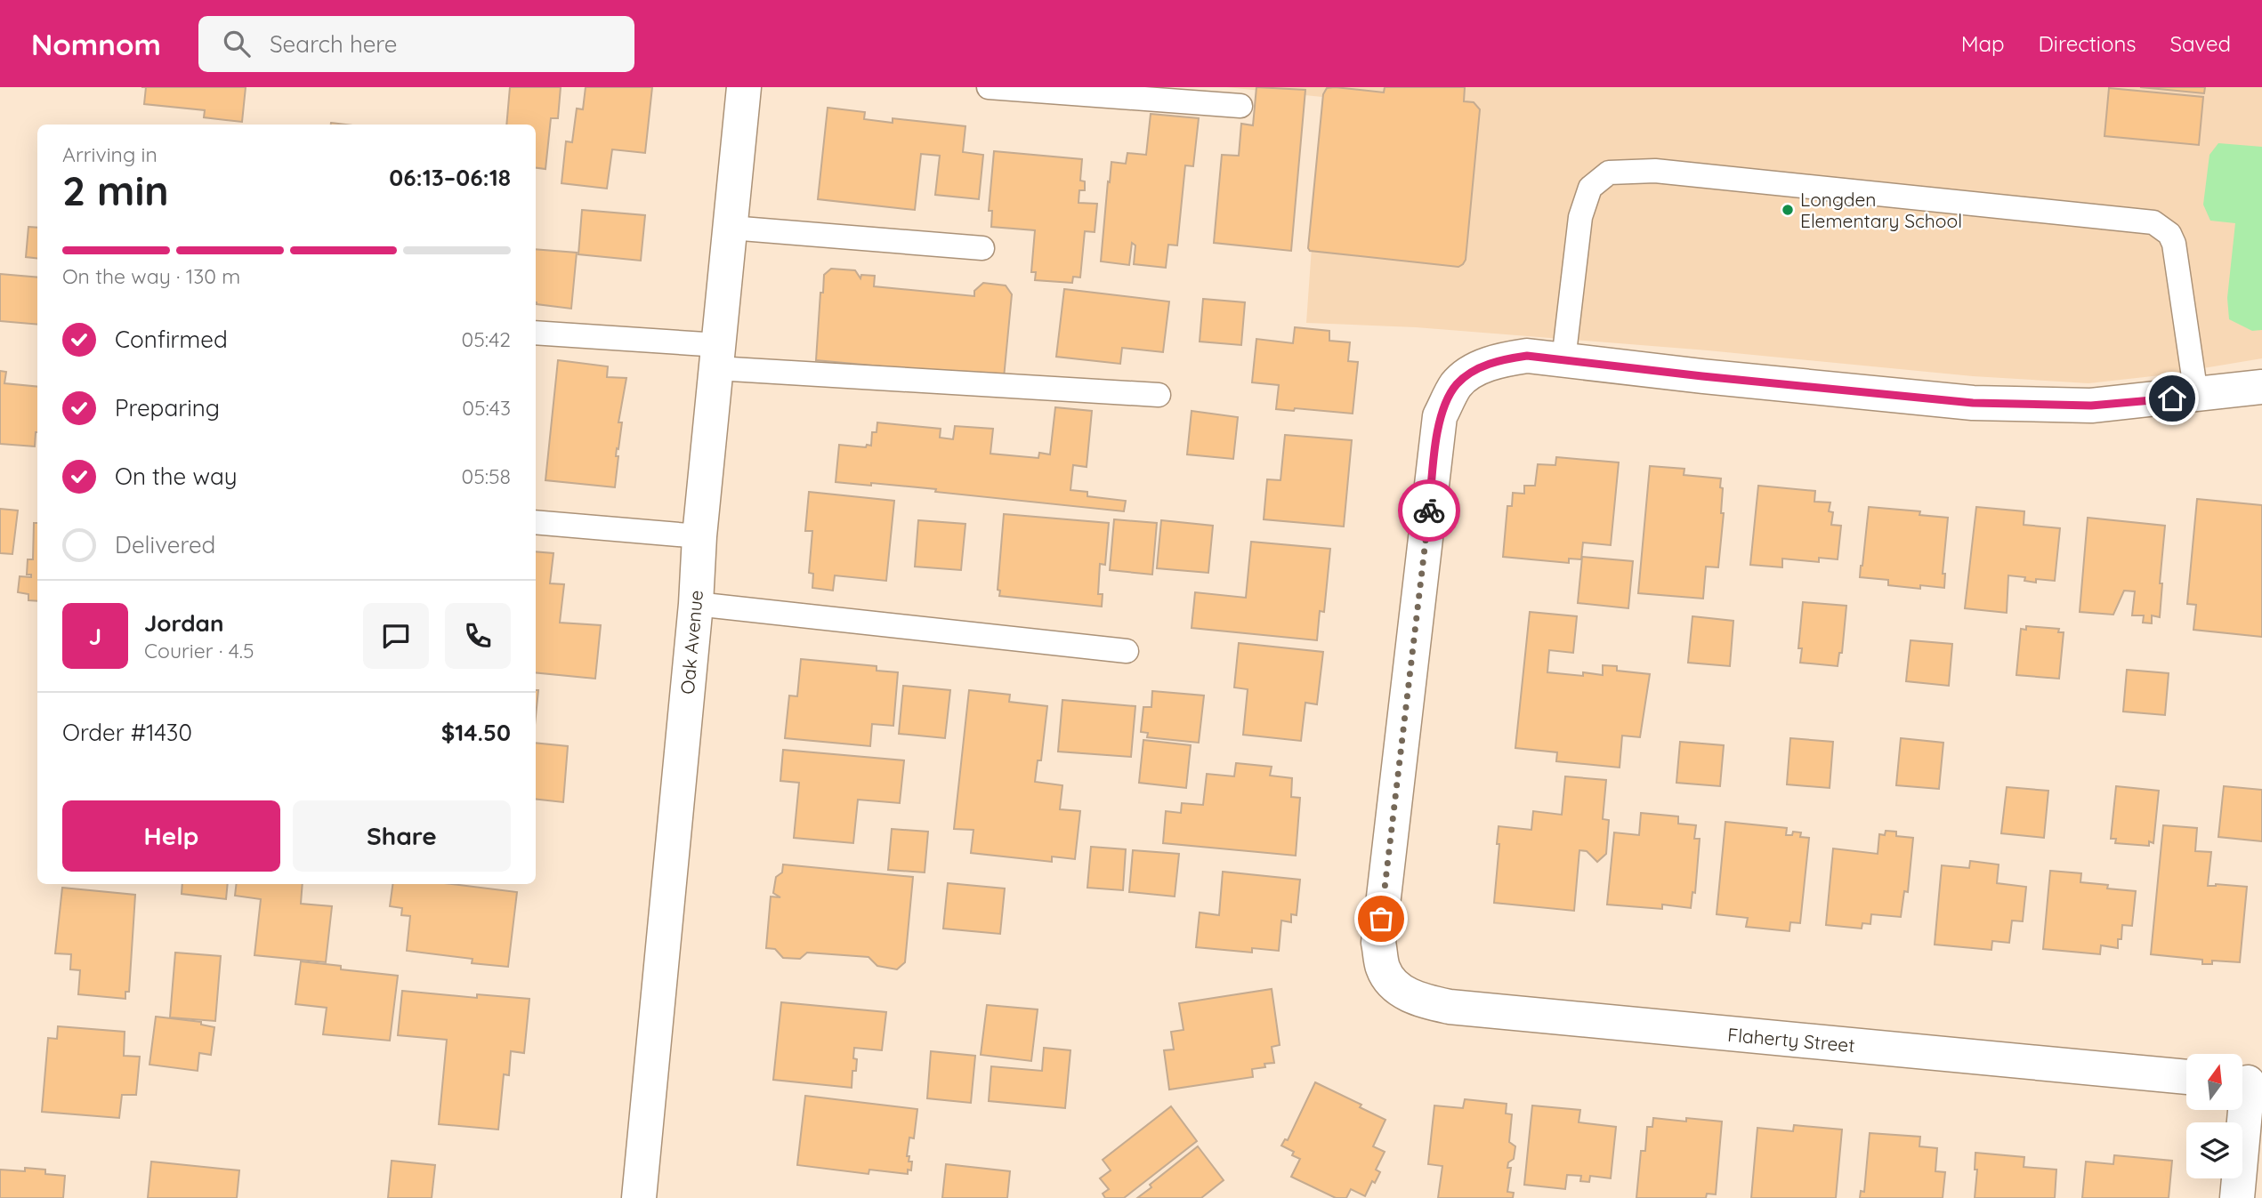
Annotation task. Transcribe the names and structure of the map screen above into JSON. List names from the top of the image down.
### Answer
{
  "streets": {
    "street": ["Oak Avenue", "Flaherty Street"]
  },
  "places": ["Longden Elementary School"],
  "north": "top",
  "page": {
    "header": "Nomnom",
    "search": "Search here",
    "nav": ["Map", "Directions", "Saved"],
    "heading": ["2 min", "Arriving in", "06:13–06:18"],
    "panel": [
      "Jordan",
      "Courier · 4.5",
      "Order #1430",
      "$14.50"
    ],
    "bar": "On the way · 130 m",
    "list": [
      ["Confirmed", "05:42"],
      ["Preparing", "05:43"],
      ["On the way", "05:58"],
      "Delivered"
    ],
    "round": "J",
    "buttons": ["Help", "Share"]
  }
}
